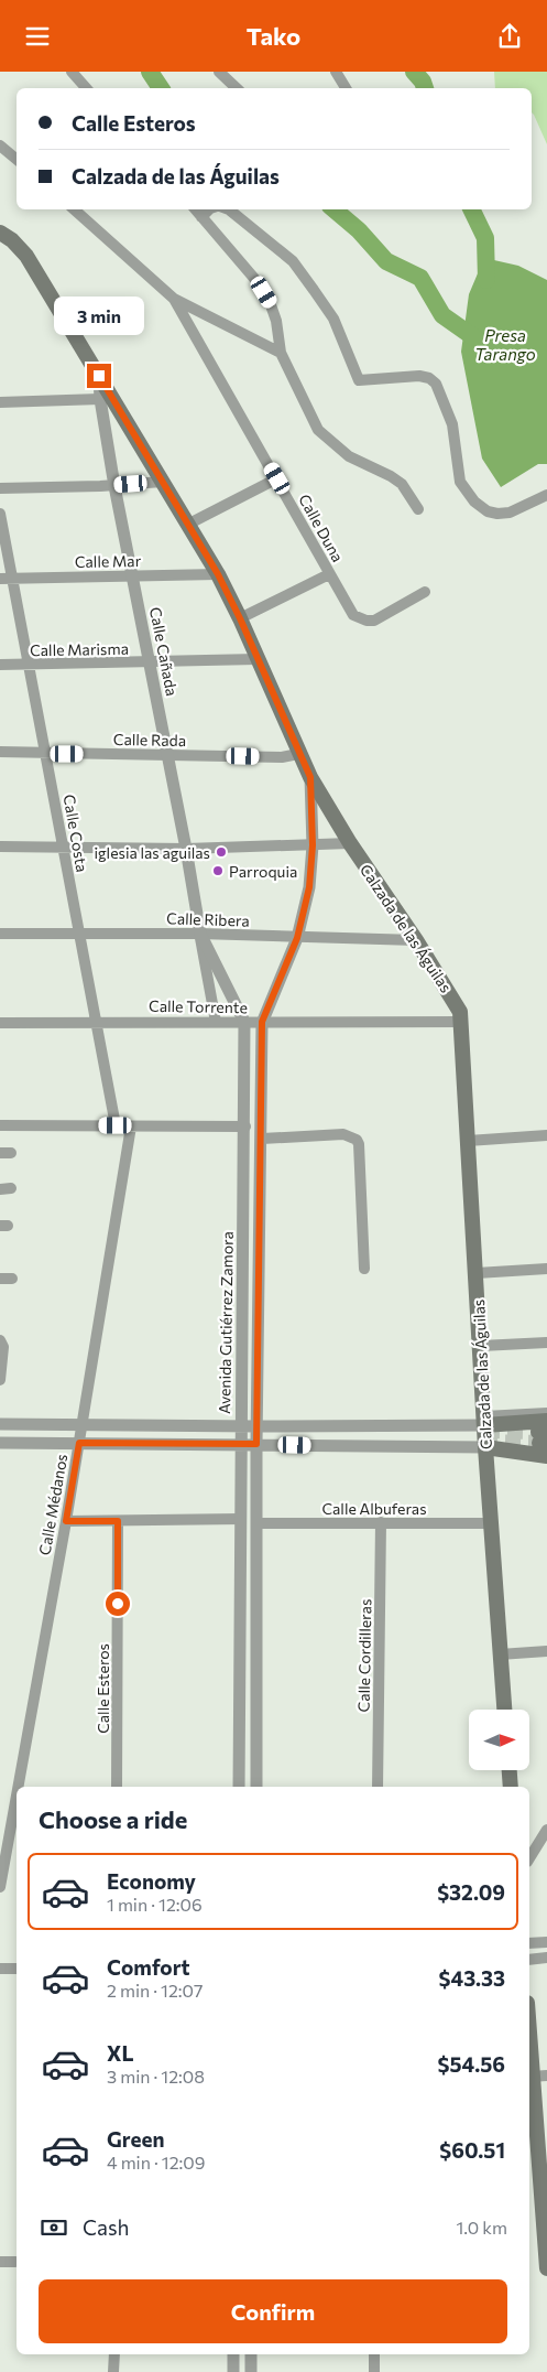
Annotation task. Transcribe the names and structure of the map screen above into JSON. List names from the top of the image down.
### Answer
{
  "streets": {
    "main road": ["Calzada de las Águilas"],
    "street": [
      "Calle Duna",
      "Calle Mar",
      "Calle Marisma",
      "Calle Cañada",
      "Calle Rada",
      "Calle Costa",
      "Calle Ribera",
      "Calle Torrente",
      "Avenida Gutiérrez Zamora",
      "Calle Médanos",
      "Calle Albuferas",
      "Calle Cordilleras",
      "Calle Esteros"
    ]
  },
  "crossings": [
    ["Calle Mar", "Calle Cañada"],
    ["Calle Mar", "Calle Costa"],
    ["Calle Mar", "Calzada de las Águilas"],
    ["Calle Marisma", "Calle Cañada"],
    ["Calle Marisma", "Calle Costa"],
    ["Calle Marisma", "Calzada de las Águilas"],
    ["Calle Cañada", "Calle Rada"],
    ["Calle Cañada", "Calle Ribera"],
    ["Calle Cañada", "Calzada de las Águilas"],
    ["Calle Cañada", "Calle Torrente"],
    ["Calle Cañada", "Avenida Gutiérrez Zamora"],
    ["Calle Rada", "Calle Costa"],
    ["Calle Rada", "Calzada de las Águilas"],
    ["Calle Costa", "Calle Ribera"],
    ["Calle Costa", "Calle Torrente"],
    ["Calle Ribera", "Calzada de las Águilas"],
    ["Calzada de las Águilas", "Calle Torrente"],
    ["Calzada de las Águilas", "Calle Albuferas"],
    ["Calle Torrente", "Avenida Gutiérrez Zamora"],
    ["Calle Albuferas", "Calle Cordilleras"]
  ],
  "water": ["Presa Tarango"],
  "places": ["iglesia las aguilas", "Parroquia"],
  "north": "right",
  "page": {
    "header": "Tako",
    "banner": ["Calle Esteros", "Calzada de las Águilas"],
    "bubble": "3 min",
    "heading": "Choose a ride",
    "list": [
      {
        "name": "Economy",
        "note": "1 min · 12:06",
        "value": "$32.09"
      },
      {
        "name": "Comfort",
        "note": "2 min · 12:07",
        "value": "$43.33"
      },
      {
        "name": "XL",
        "note": "3 min · 12:08",
        "value": "$54.56"
      },
      {
        "name": "Green",
        "note": "4 min · 12:09",
        "value": "$60.51"
      }
    ],
    "pay": ["Cash", "1.0 km"],
    "buttons": "Confirm"
  }
}
